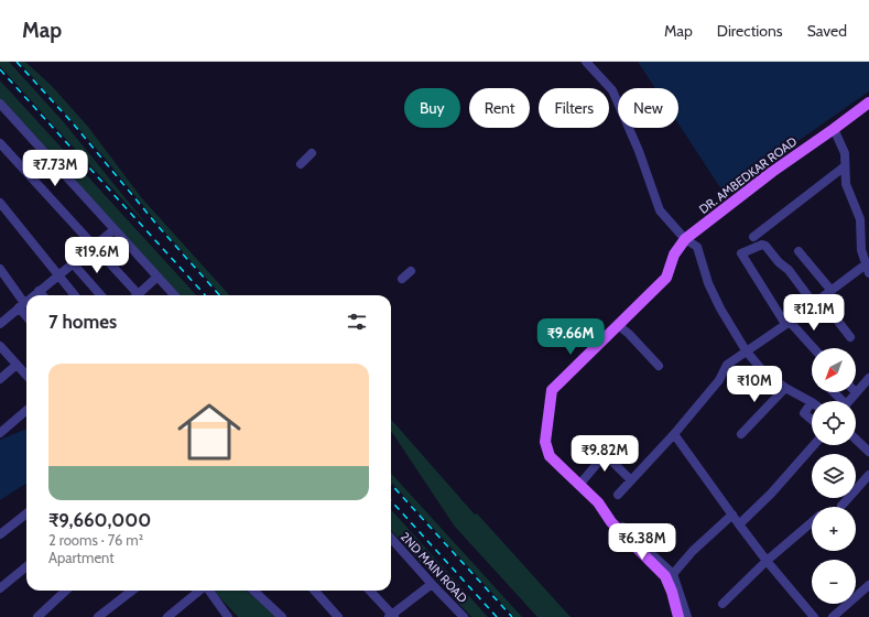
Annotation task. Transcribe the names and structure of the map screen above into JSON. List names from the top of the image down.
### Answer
{
  "streets": {
    "main road": ["DR. AMBEDKAR ROAD"],
    "street": ["2ND MAIN ROAD"]
  },
  "north": "bottom left",
  "page": {
    "header": "Map",
    "nav": ["Map", "Directions", "Saved"],
    "chip": [
      "Buy",
      "Rent",
      "Filters",
      "New"
    ],
    "price": [
      "₹7.73M",
      "₹19.6M",
      "₹12.1M",
      "₹9.66M",
      "₹10M",
      "₹9.82M",
      "₹6.38M"
    ],
    "heading": "7 homes",
    "map_buttons": ["+", "−"],
    "list": [
      {
        "name": "₹9,660,000",
        "note": "2 rooms · 76 m² · Apartment"
      }
    ]
  }
}
